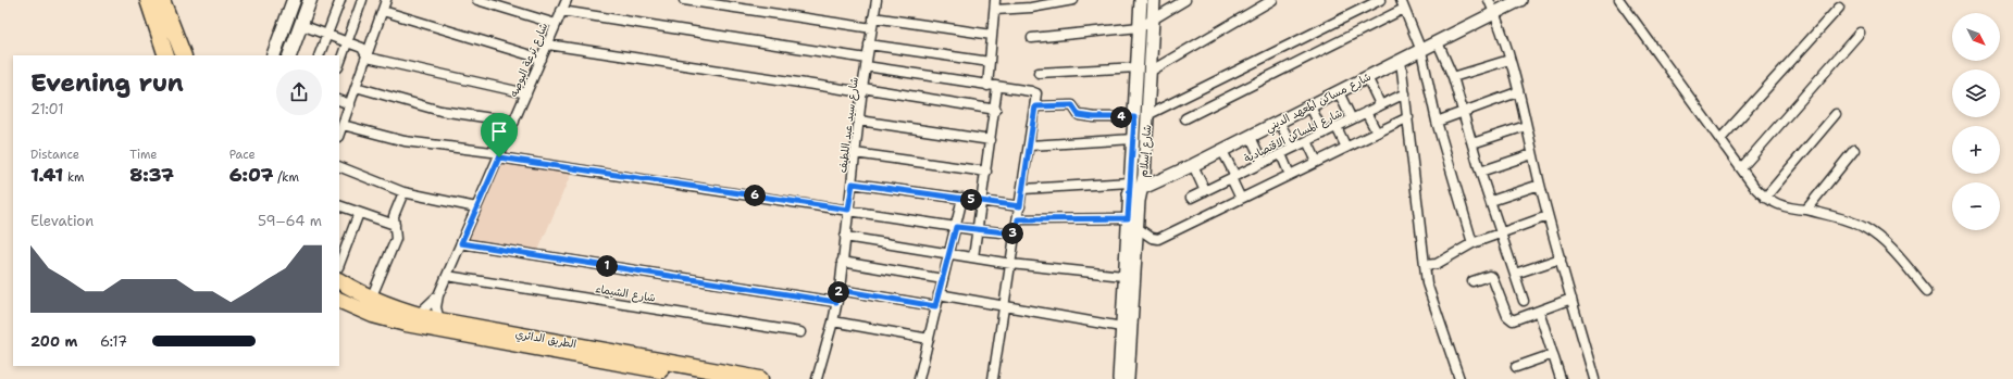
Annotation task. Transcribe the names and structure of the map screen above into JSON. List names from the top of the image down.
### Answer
{
  "streets": {
    "highway": ["الطريق الدائري"],
    "street": [
      "شارع ترعة البوصه",
      "شارع مساكن المعهد الديني",
      "شارع سيد عبد اللطيف",
      "شارع المساكن الاقتصادية",
      "شارع إسلام",
      "شارع الشيماء"
    ]
  },
  "crossings": [
    ["شارع ترعة البوصه", "شارع الشيماء"],
    ["شارع مساكن المعهد الديني", "شارع إسلام"]
  ],
  "north": "bottom right",
  "page": {
    "map_buttons": ["+", "−"],
    "heading": ["Evening run", "21:01"],
    "pins": [
      "4",
      "6",
      "5",
      "3",
      "1",
      "2"
    ],
    "stats": [
      ["Distance", "1.41 km"],
      ["Time", "8:37"],
      ["Pace", "6:07 /km"]
    ],
    "chart": ["Elevation", "59–64 m"],
    "list": [
      {
        "name": "200 m",
        "note": "6:17"
      }
    ]
  }
}
